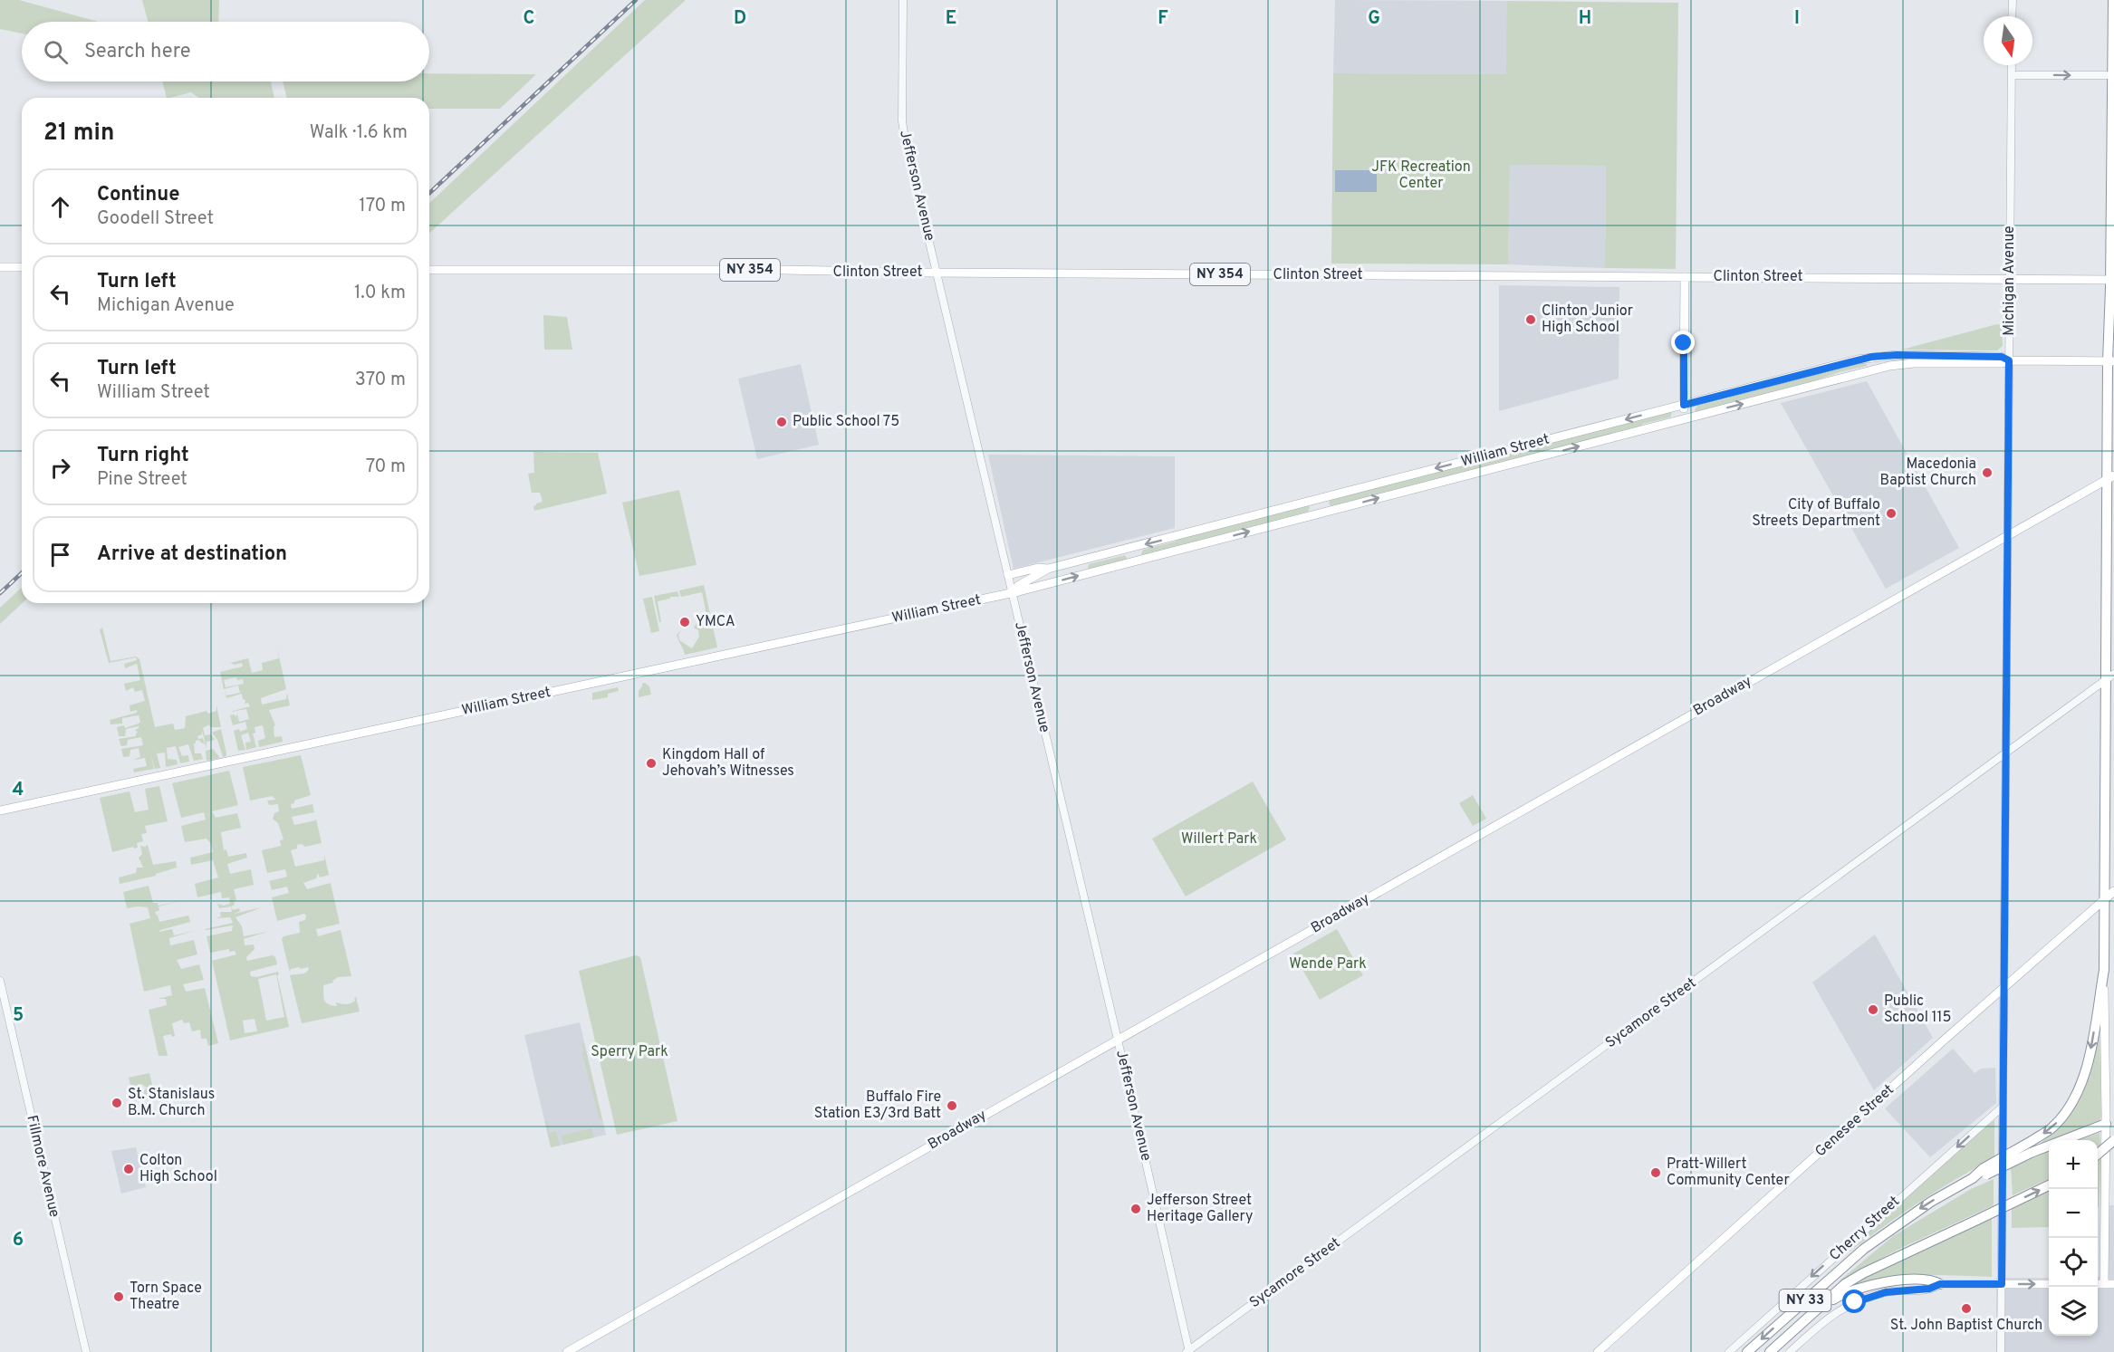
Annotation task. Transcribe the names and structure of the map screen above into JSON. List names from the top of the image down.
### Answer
{
  "streets": {
    "highway": ["NY 33"],
    "main road": [
      "NY 354",
      "Clinton Street",
      "William Street",
      "Broadway",
      "Genesee Street"
    ],
    "street": [
      "Jefferson Avenue",
      "Michigan Avenue",
      "Sycamore Street",
      "Fillmore Avenue",
      "Cherry Street"
    ]
  },
  "crossings": [
    ["Jefferson Avenue", "Clinton Street"],
    ["Jefferson Avenue", "William Street"],
    ["Jefferson Avenue", "Broadway"],
    ["Jefferson Avenue", "Sycamore Street"],
    ["Clinton Street", "Michigan Avenue"],
    ["Michigan Avenue", "William Street"],
    ["Michigan Avenue", "Broadway"],
    ["Michigan Avenue", "Sycamore Street"],
    ["Michigan Avenue", "Genesee Street"],
    ["Michigan Avenue", "Cherry Street"],
    ["Michigan Avenue", "NY 33"]
  ],
  "parks": [
    "JFK Recreation Center",
    "Willert Park",
    "Wende Park",
    "Sperry Park"
  ],
  "places": [
    "Clinton Junior High School",
    "Public School 75",
    "Macedonia Baptist Church",
    "City of Buffalo Streets Department",
    "YMCA",
    "Kingdom Hall of Jehovah’s Witnesses",
    "Public School 115",
    "St. Stanislaus B.M. Church",
    "Buffalo Fire Station E3/3rd Batt",
    "Colton High School",
    "Pratt-Willert Community Center",
    "Jefferson Street Heritage Gallery",
    "Torn Space Theatre",
    "St. John Baptist Church"
  ],
  "north": "bottom",
  "page": {
    "search": "Search here",
    "heading": ["21 min", "Walk · 1.6 km"],
    "list": [
      ["Continue", "Goodell Street", "170 m"],
      ["Turn left", "Michigan Avenue", "1.0 km"],
      ["Turn left", "William Street", "370 m"],
      ["Turn right", "Pine Street", "70 m"],
      "Arrive at destination"
    ],
    "map_buttons": ["+", "−"]
  },
  "grid": {
    "columns": [
      "C",
      "D",
      "E",
      "F",
      "G",
      "H",
      "I"
    ],
    "rows": ["4", "5", "6"]
  }
}
